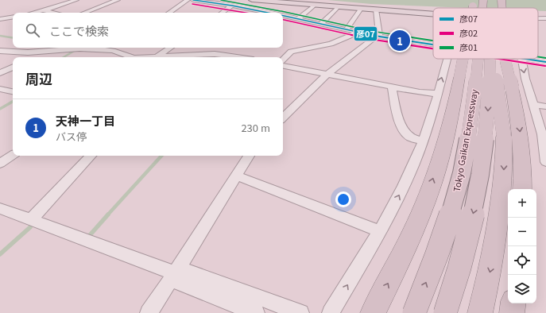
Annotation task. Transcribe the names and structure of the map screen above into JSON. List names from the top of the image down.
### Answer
{
  "streets": {
    "highway": ["Tokyo Gaikan Expressway"]
  },
  "lines": ["transit line 彦07", "transit line 彦01", "transit line 彦02"],
  "legend": ["彦07", "彦02", "彦01"],
  "page": {
    "search": "ここで検索",
    "pins": "1",
    "heading": "周辺",
    "list": [
      {
        "mark": "1",
        "name": "天神一丁目",
        "note": "バス停",
        "value": "230 m"
      }
    ],
    "map_buttons": ["+", "−"]
  }
}
